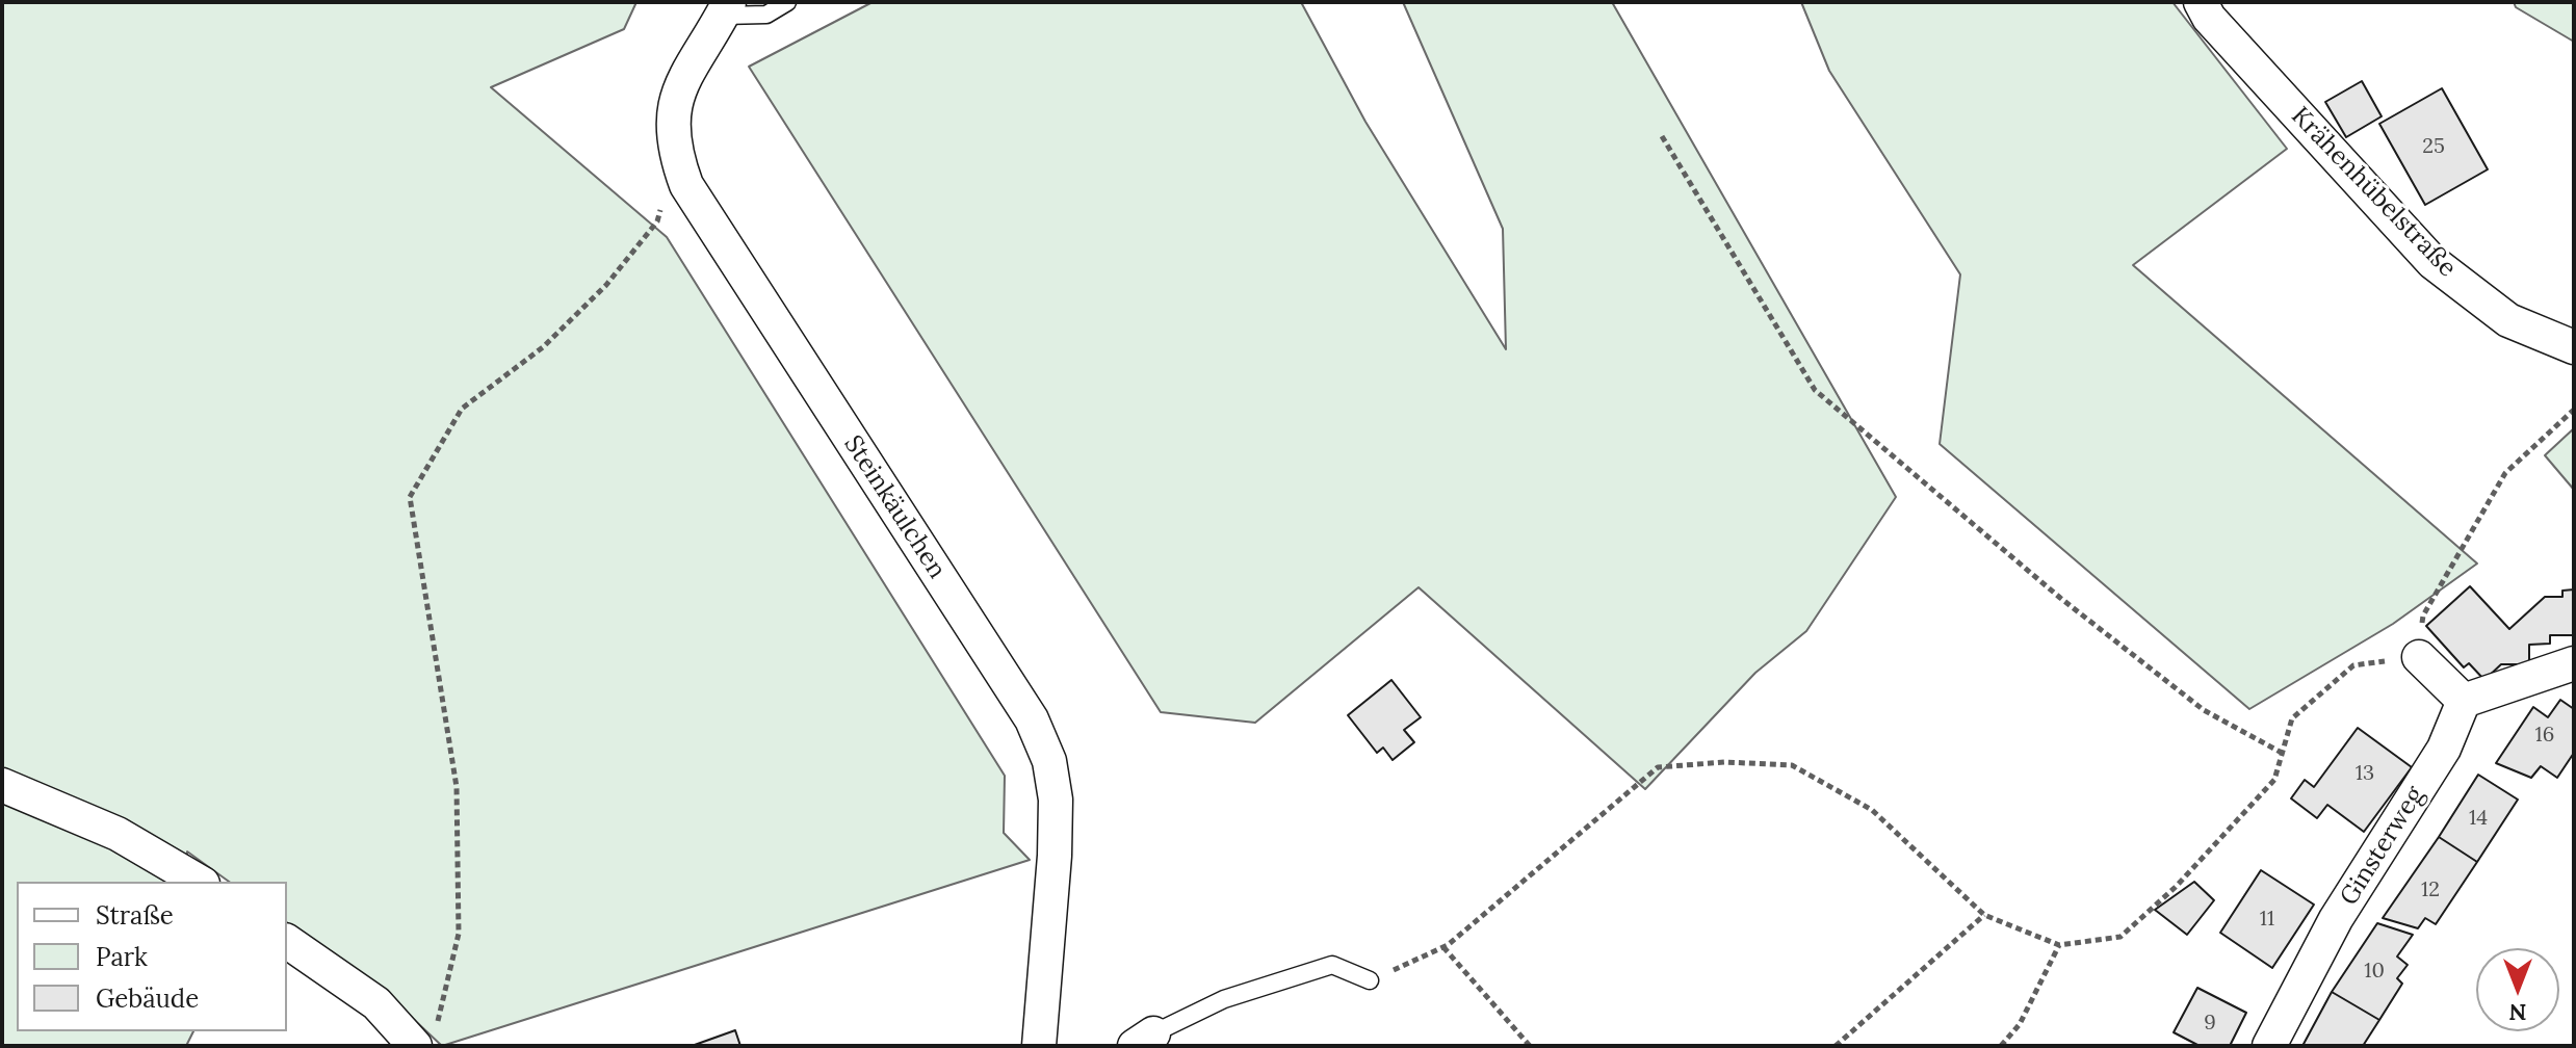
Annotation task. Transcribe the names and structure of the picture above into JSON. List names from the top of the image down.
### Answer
{
  "streets": {
    "street": ["Krähenhübelstraße", "Steinkäulchen", "Ginsterweg"]
  },
  "house_numbers": [
    "25",
    "16",
    "13",
    "14",
    "12",
    "11",
    "10",
    "9"
  ],
  "legend": ["Straße", "Park", "Gebäude"],
  "north": "bottom"
}
